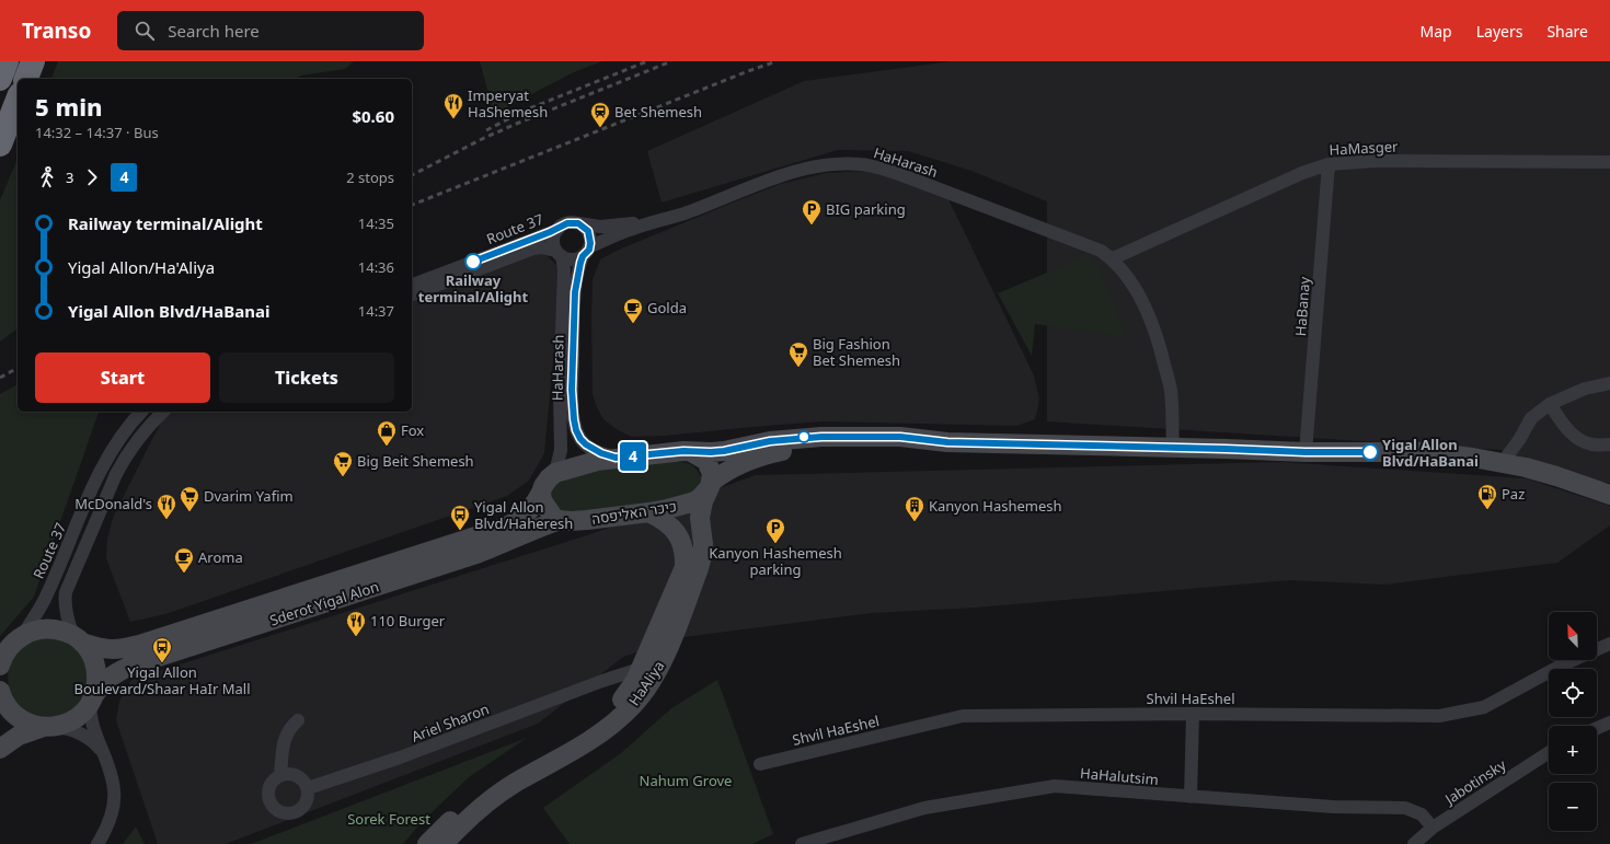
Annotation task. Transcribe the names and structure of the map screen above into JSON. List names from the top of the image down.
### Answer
{
  "streets": {
    "main road": ["כיכר האליפסה", "Sderot Yigal Alon", "HaAliya"],
    "street": [
      "HaMasger",
      "HaHarash",
      "Route 37",
      "HaBanay",
      "Shvil HaEshel",
      "Ariel Sharon",
      "HaHalutsim",
      "Jabotinsky"
    ]
  },
  "crossings": [
    ["HaMasger", "HaHarash"],
    ["HaMasger", "HaBanay"],
    ["HaHarash", "Route 37"],
    ["Route 37", "Sderot Yigal Alon"],
    ["כיכר האליפסה", "Sderot Yigal Alon"],
    ["כיכר האליפסה", "HaAliya"],
    ["HaAliya", "Ariel Sharon"],
    ["HaHalutsim", "Jabotinsky"]
  ],
  "parks": ["Nahum Grove", "Sorek Forest"],
  "places": {
    "restaurant": ["Imperyat HaShemesh", "McDonald's", "110 Burger"],
    "station": ["Bet Shemesh"],
    "parking": ["BIG parking", "Kanyon Hashemesh parking"],
    "other": ["Railway terminal/Alight", "Yigal Allon Blvd/HaBanai"],
    "cafe": ["Golda", "Aroma"],
    "supermarket": ["Big Fashion Bet Shemesh", "Big Beit Shemesh", "Dvarim Yafim"],
    "shop": ["Fox"],
    "fuel station": ["Paz"],
    "building": ["Kanyon Hashemesh"],
    "bus stop": ["Yigal Allon Blvd/Haheresh", "Yigal Allon Boulevard/Shaar HaIr Mall"]
  },
  "lines": ["bus line 4"],
  "north": "top left",
  "page": {
    "header": "Transo",
    "search": "Search here",
    "nav": ["Map", "Layers", "Share"],
    "on_map": "4",
    "heading": ["5 min", "14:32 – 14:37 · Bus", "$0.60"],
    "legs": ["3", "4", "2 stops"],
    "list": [
      {
        "name": "Railway terminal/Alight",
        "value": "14:35"
      },
      {
        "name": "Yigal Allon/Ha'Aliya",
        "value": "14:36"
      },
      {
        "name": "Yigal Allon Blvd/HaBanai",
        "value": "14:37"
      }
    ],
    "buttons": ["Start", "Tickets"],
    "map_buttons": ["+", "−"]
  }
}
